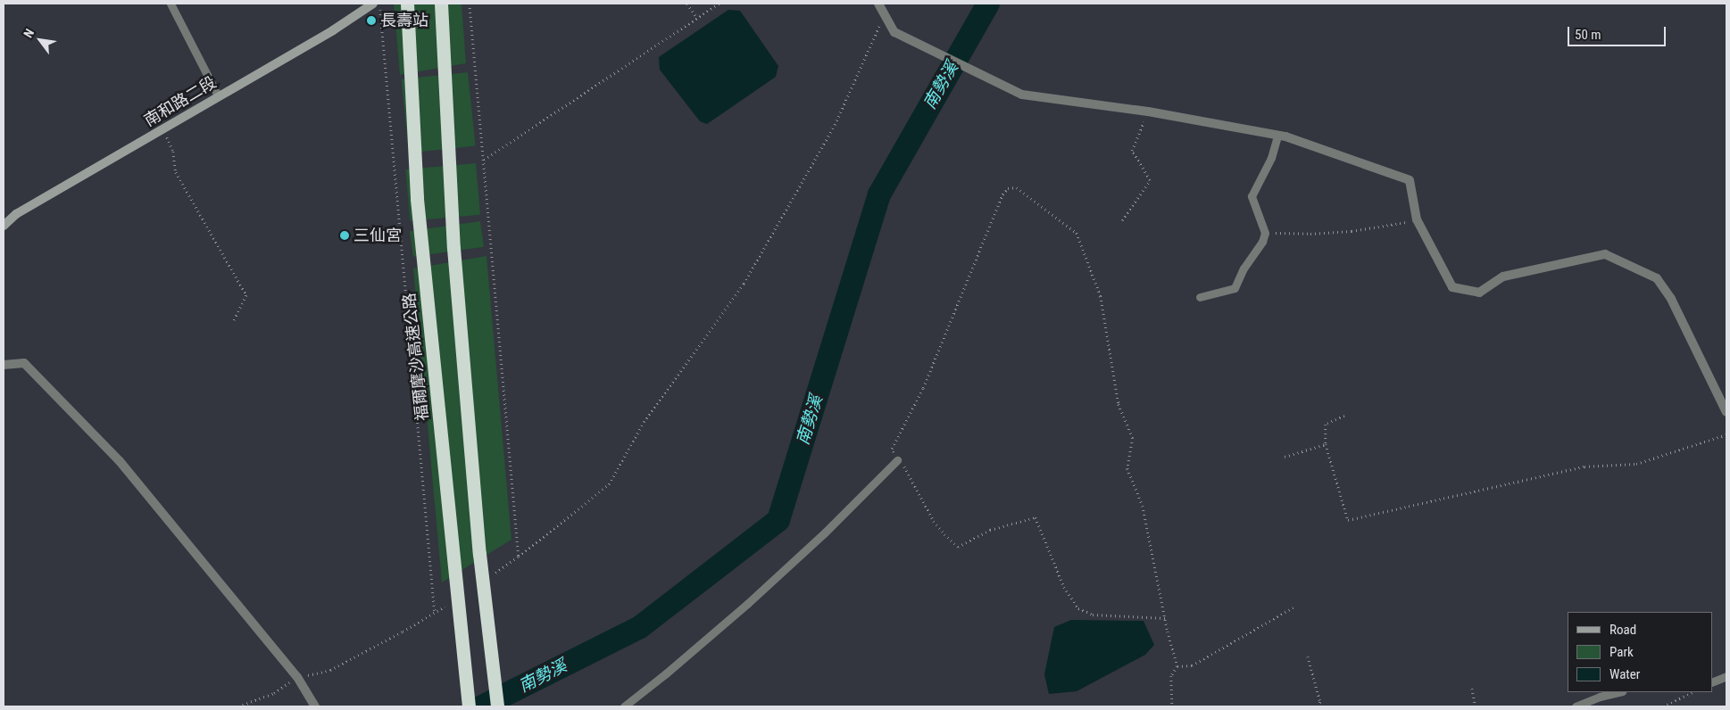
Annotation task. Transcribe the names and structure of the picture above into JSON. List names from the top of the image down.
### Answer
{
  "streets": {
    "highway": ["福爾摩沙高速公路"],
    "main road": ["南和路二段"]
  },
  "water": ["南勢溪"],
  "places": ["長壽站", "三仙宮"],
  "legend": ["Road", "Park", "Water"],
  "scale_bar": "50 m",
  "north": "top left"
}
